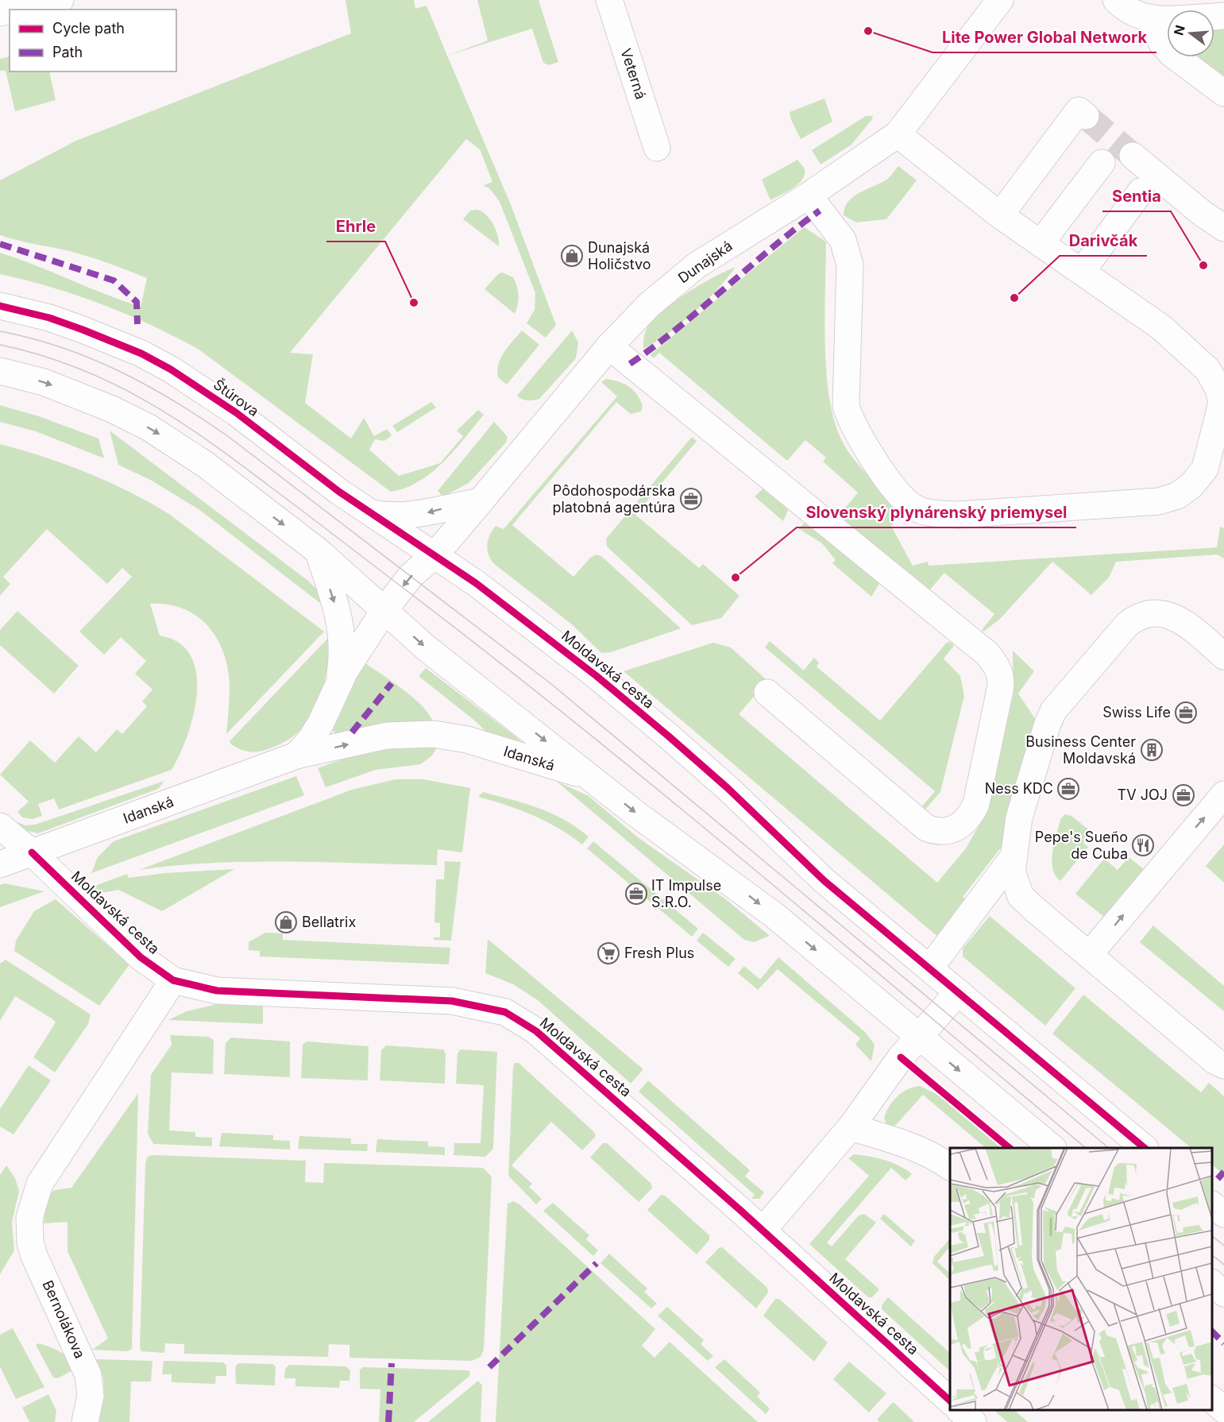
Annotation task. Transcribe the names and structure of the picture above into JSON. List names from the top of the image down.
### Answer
{
  "streets": {
    "street": [
      "Veterná",
      "Dunajská",
      "Štúrova",
      "Moldavská cesta",
      "Idanská",
      "Bernolákova"
    ]
  },
  "crossings": [
    ["Dunajská", "Štúrova"],
    ["Dunajská", "Moldavská cesta"],
    ["Dunajská", "Idanská"],
    ["Štúrova", "Moldavská cesta"],
    ["Moldavská cesta", "Idanská"],
    ["Moldavská cesta", "Bernolákova"]
  ],
  "places": {
    "other": [
      "Lite Power Global Network",
      "Sentia",
      "Darivčák",
      "Ehrle",
      "Slovenský plynárenský priemysel"
    ],
    "shop": ["Dunajská Holičstvo", "Bellatrix"],
    "office": [
      "Pôdohospodárska platobná agentúra",
      "Swiss Life",
      "Ness KDC",
      "TV JOJ",
      "IT Impulse S.R.O."
    ],
    "building": ["Business Center Moldavská"],
    "restaurant": ["Pepe's Sueño de Cuba"],
    "supermarket": ["Fresh Plus"]
  },
  "legend": ["Cycle path", "Path"],
  "north": "left"
}
